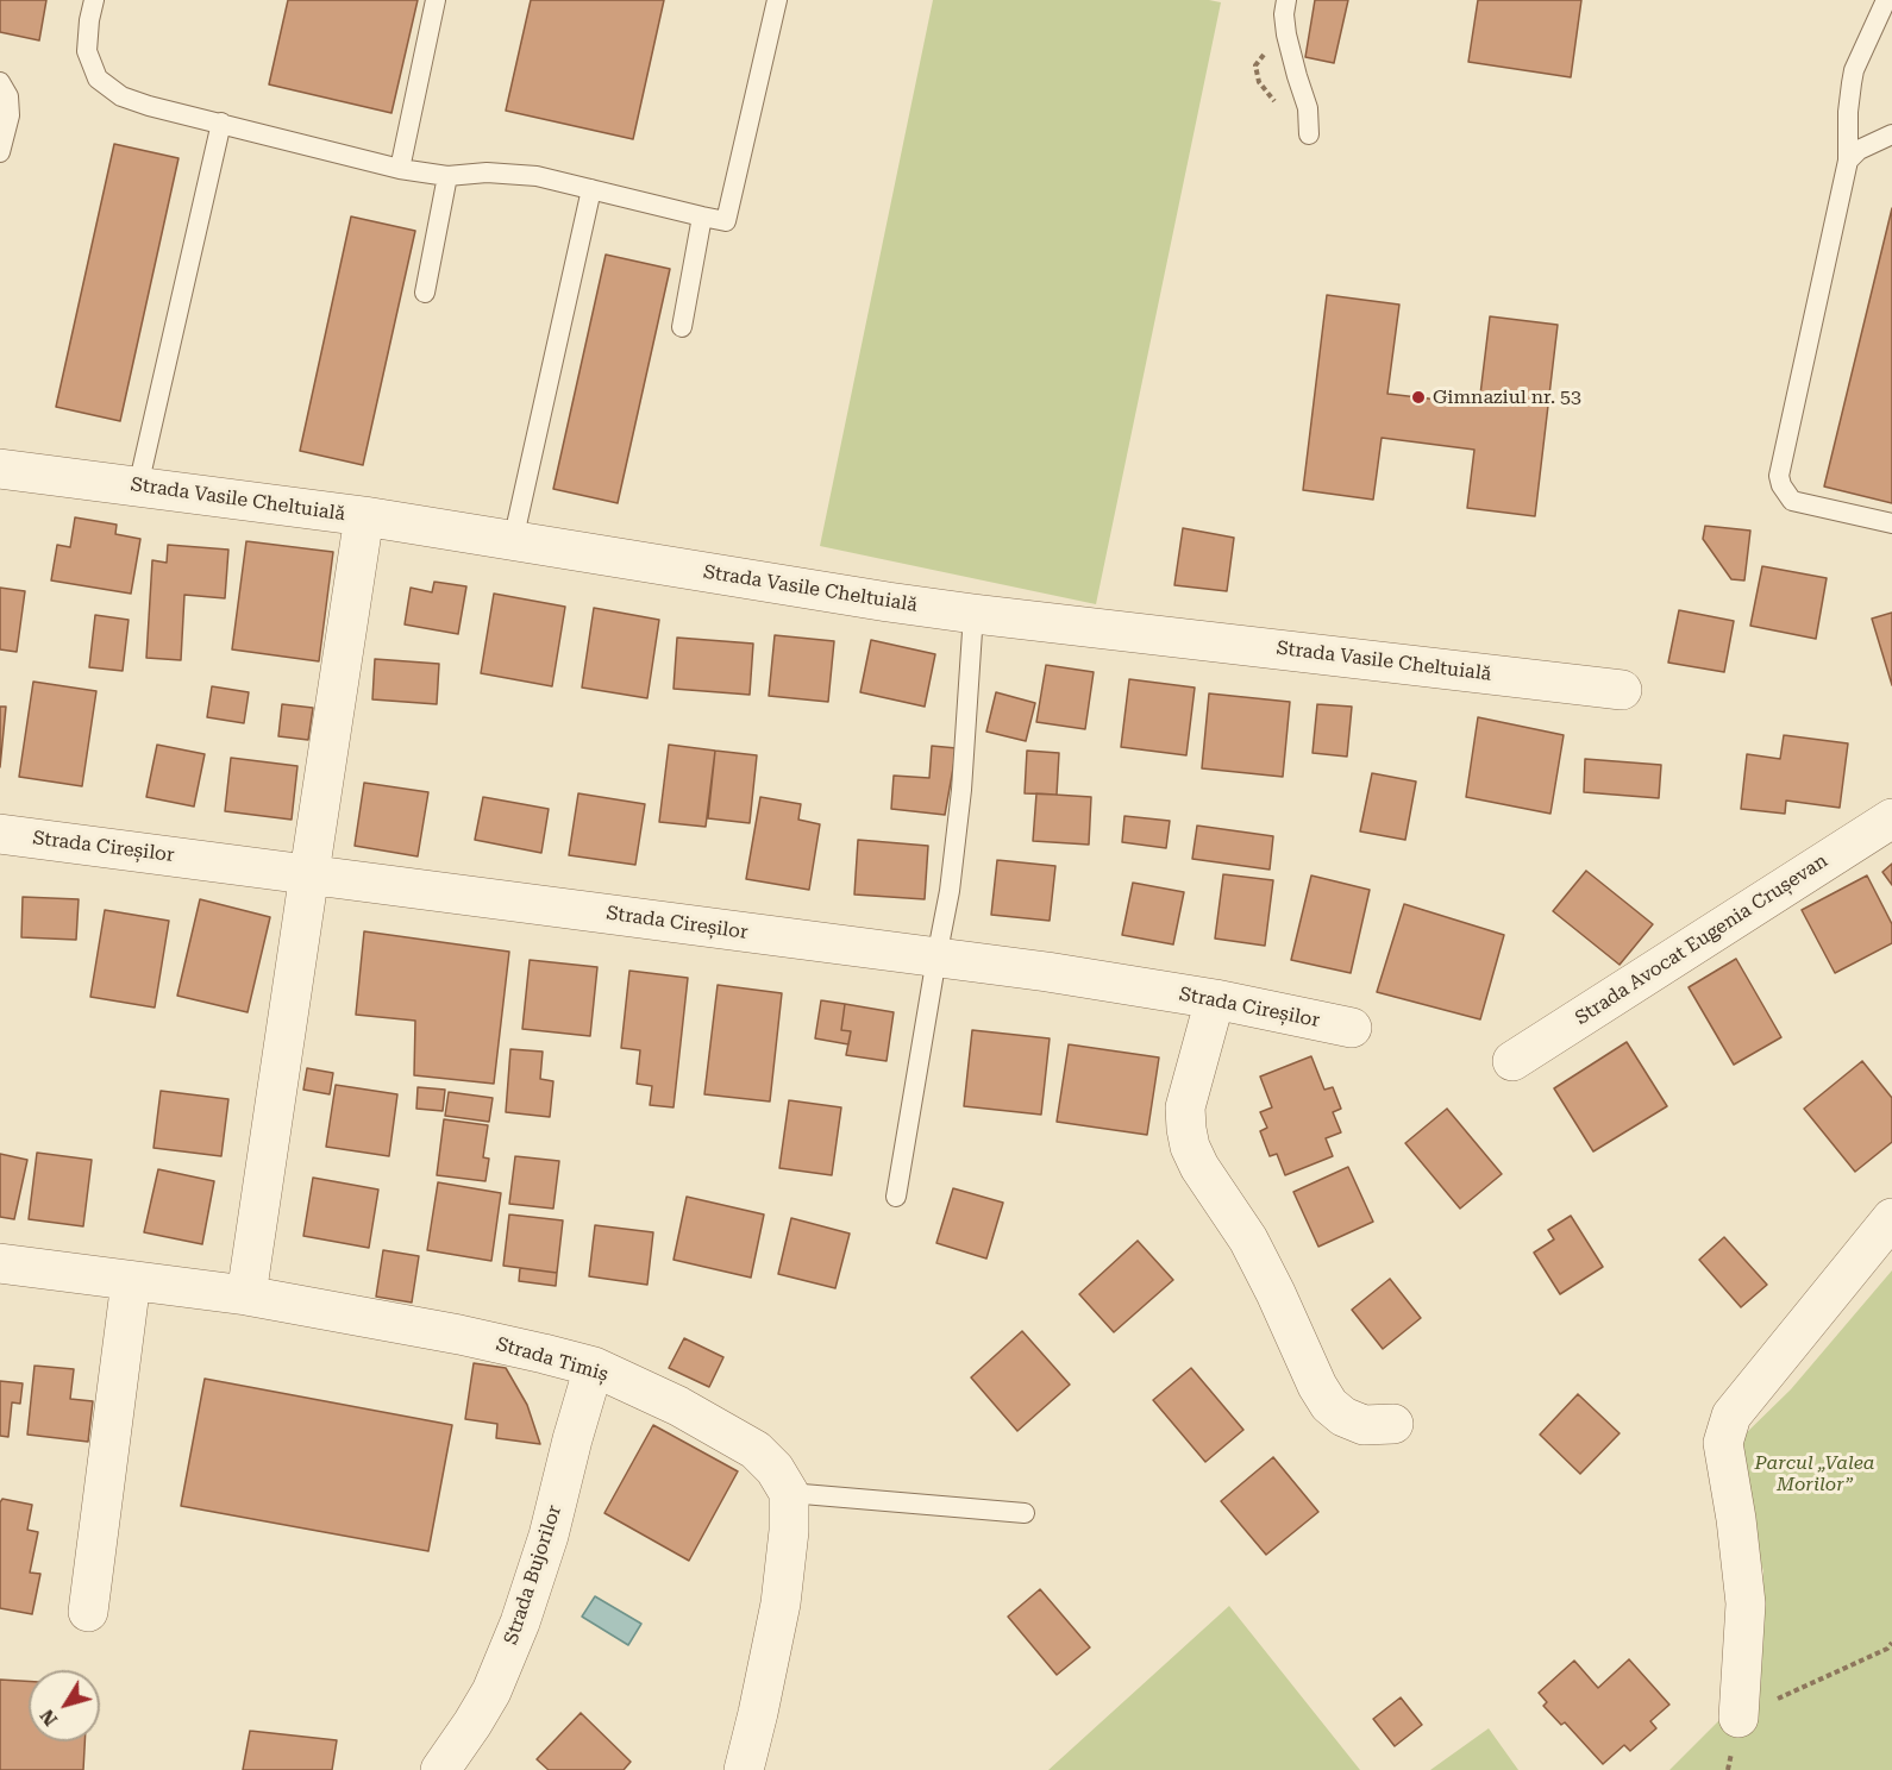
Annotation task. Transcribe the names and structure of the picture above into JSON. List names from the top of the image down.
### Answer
{
  "streets": {
    "street": [
      "Strada Vasile Cheltuială",
      "Strada Cireșilor",
      "Strada Avocat Eugenia Crușevan",
      "Strada Timiș",
      "Strada Bujorilor"
    ]
  },
  "crossings": [
    ["Strada Timiș", "Strada Bujorilor"]
  ],
  "parks": ["Parcul „Valea Morilor”"],
  "places": ["Gimnaziul nr. 53"],
  "north": "bottom left"
}
